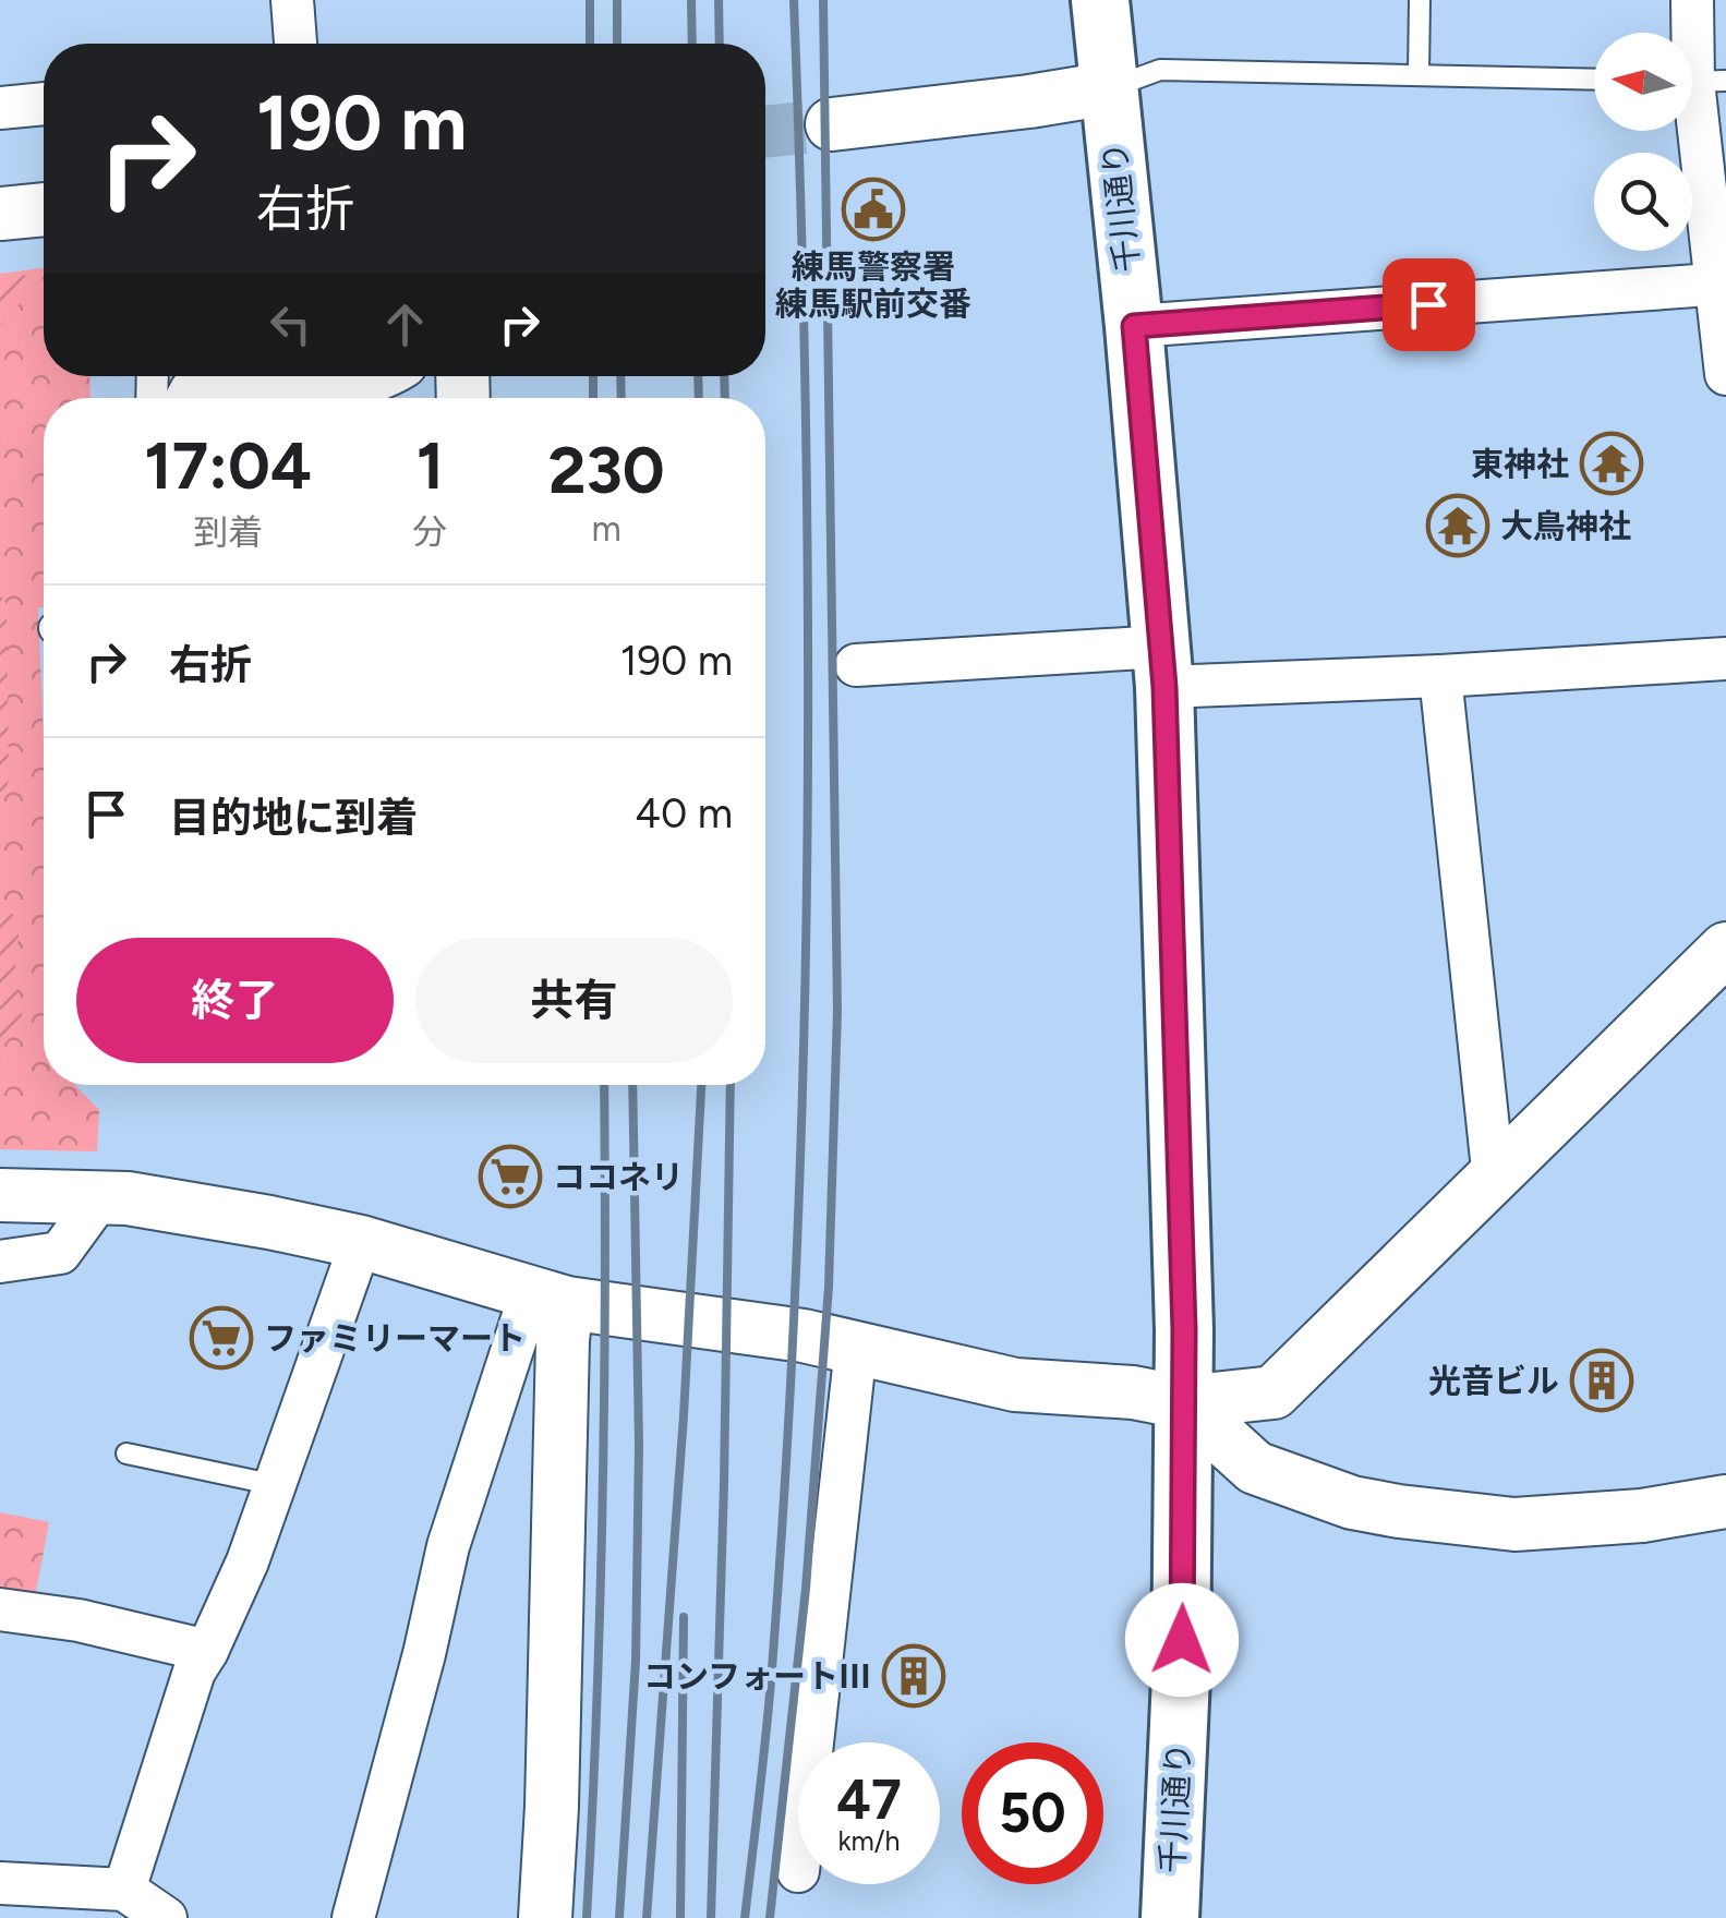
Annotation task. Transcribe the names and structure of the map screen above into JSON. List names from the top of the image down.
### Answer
{
  "streets": {
    "main road": ["千川通り"]
  },
  "places": {
    "public building": ["練馬警察署 練馬駅前交番"],
    "temple": ["東神社", "大鳥神社"],
    "supermarket": ["ココネリ", "ファミリーマート"],
    "building": ["光音ビル", "コンフォートⅢ"]
  },
  "north": "left",
  "page": {
    "turn": ["190 m", "右折"],
    "eta": [
      "17:04",
      "到着",
      "1",
      "分",
      "230",
      "m"
    ],
    "list": [
      {
        "name": "右折",
        "value": "190 m"
      },
      {
        "name": "目的地に到着",
        "value": "40 m"
      }
    ],
    "buttons": ["終了", "共有"],
    "speed": "47 km/h",
    "limit": "50"
  }
}
